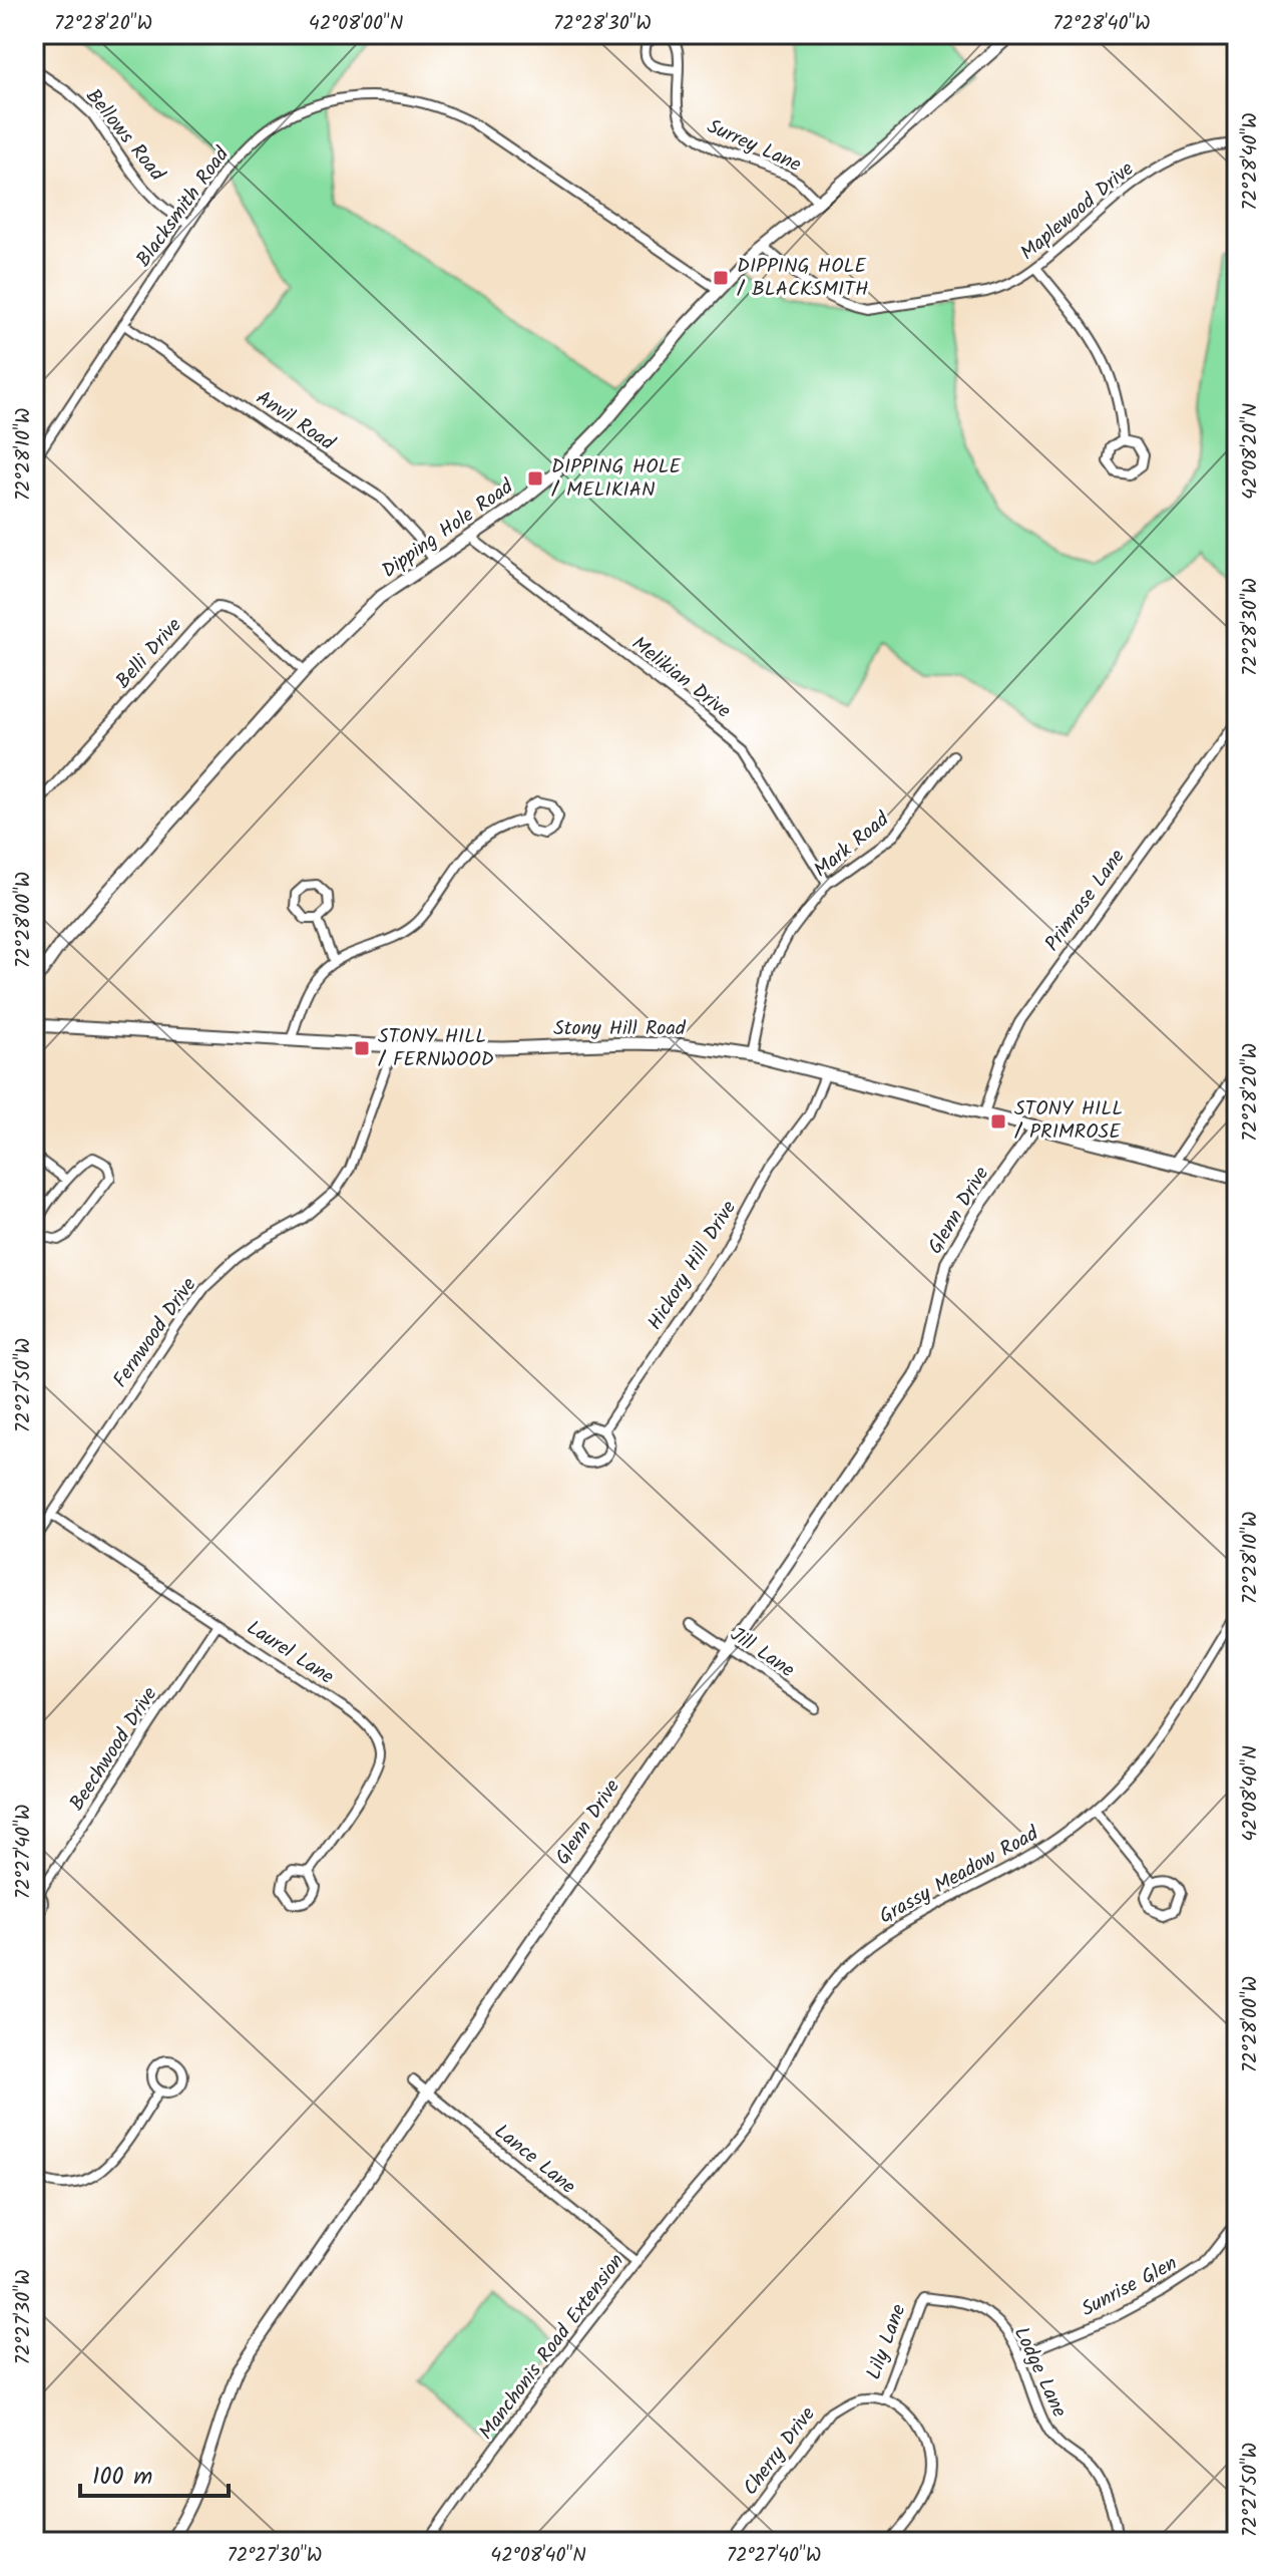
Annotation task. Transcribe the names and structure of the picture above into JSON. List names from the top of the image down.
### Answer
{
  "streets": {
    "main road": ["Dipping Hole Road", "Stony Hill Road"],
    "street": [
      "Bellows Road",
      "Surrey Lane",
      "Blacksmith Road",
      "Maplewood Drive",
      "Anvil Road",
      "Belli Drive",
      "Melikian Drive",
      "Mark Road",
      "Primrose Lane",
      "Glenn Drive",
      "Hickory Hill Drive",
      "Fernwood Drive",
      "Laurel Lane",
      "Jill Lane",
      "Beechwood Drive",
      "Grassy Meadow Road",
      "Lance Lane",
      "Sunrise Glen",
      "Lily Lane",
      "Manchonis Road Extension",
      "Lodge Lane",
      "Cherry Drive"
    ]
  },
  "crossings": [
    ["Bellows Road", "Blacksmith Road"],
    ["Surrey Lane", "Dipping Hole Road"],
    ["Blacksmith Road", "Anvil Road"],
    ["Blacksmith Road", "Dipping Hole Road"],
    ["Maplewood Drive", "Dipping Hole Road"],
    ["Anvil Road", "Dipping Hole Road"],
    ["Dipping Hole Road", "Belli Drive"],
    ["Dipping Hole Road", "Melikian Drive"],
    ["Melikian Drive", "Mark Road"],
    ["Mark Road", "Stony Hill Road"],
    ["Primrose Lane", "Stony Hill Road"],
    ["Stony Hill Road", "Glenn Drive"],
    ["Stony Hill Road", "Hickory Hill Drive"],
    ["Stony Hill Road", "Fernwood Drive"],
    ["Glenn Drive", "Jill Lane"],
    ["Glenn Drive", "Lance Lane"],
    ["Fernwood Drive", "Laurel Lane"],
    ["Laurel Lane", "Beechwood Drive"],
    ["Grassy Meadow Road", "Manchonis Road Extension"],
    ["Lance Lane", "Manchonis Road Extension"],
    ["Sunrise Glen", "Lodge Lane"],
    ["Lily Lane", "Lodge Lane"],
    ["Lily Lane", "Cherry Drive"]
  ],
  "places": {
    "transit": [
      "DIPPING HOLE / BLACKSMITH",
      "DIPPING HOLE / MELIKIAN",
      "STONY HILL / FERNWOOD",
      "STONY HILL / PRIMROSE"
    ]
  },
  "scale_bar": "100 m",
  "coordinates": [
    "72°28'20\"W",
    "42°08'00\"N",
    "72°28'30\"W",
    "72°28'40\"W",
    "42°08'20\"N",
    "72°28'10\"W",
    "72°28'00\"W",
    "72°27'50\"W",
    "42°08'40\"N",
    "72°27'40\"W",
    "72°27'30\"W"
  ]
}
